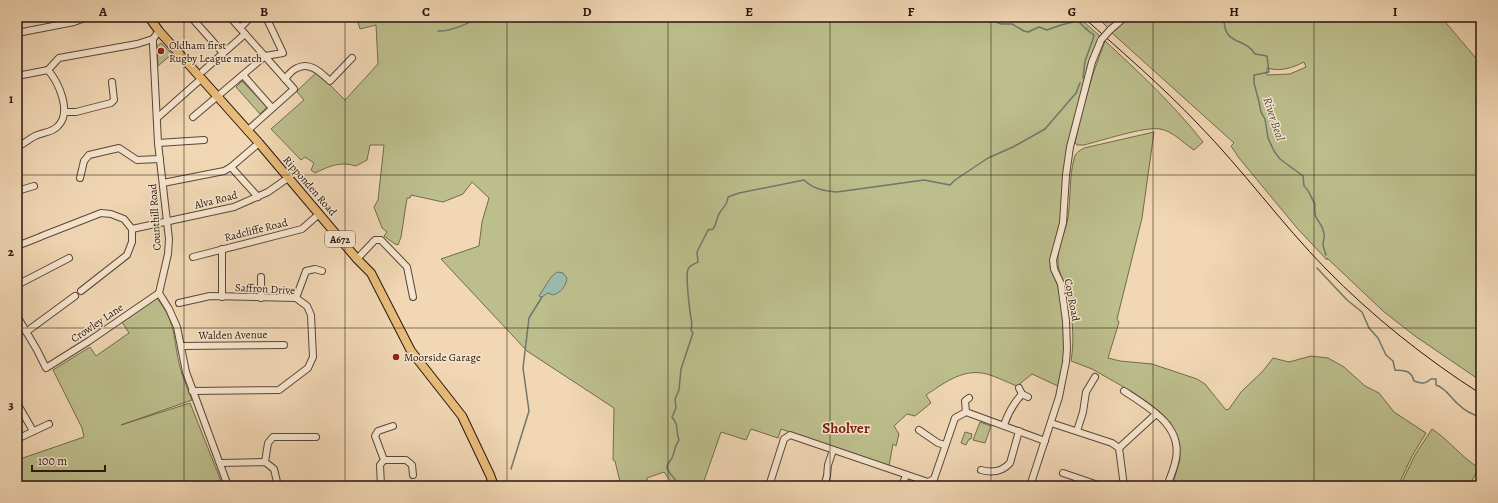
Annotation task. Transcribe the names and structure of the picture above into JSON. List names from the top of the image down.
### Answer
{
  "streets": {
    "main road": ["Ripponden Road", "A672"],
    "street": [
      "Alva Road",
      "Counthill Road",
      "Radcliffe Road",
      "Saffron Drive",
      "Cop Road",
      "Crowley Lane",
      "Walden Avenue"
    ]
  },
  "crossings": [
    ["Ripponden Road", "Alva Road"],
    ["Ripponden Road", "Radcliffe Road"],
    ["Alva Road", "Counthill Road"],
    ["Counthill Road", "Crowley Lane"]
  ],
  "districts": ["Sholver"],
  "water": ["River Beal"],
  "places": ["Oldham first Rugby League match", "Moorside Garage"],
  "scale_bar": "100 m",
  "grid": {
    "columns": [
      "A",
      "B",
      "C",
      "D",
      "E",
      "F",
      "G",
      "H",
      "I"
    ],
    "rows": ["1", "2", "3"]
  }
}
